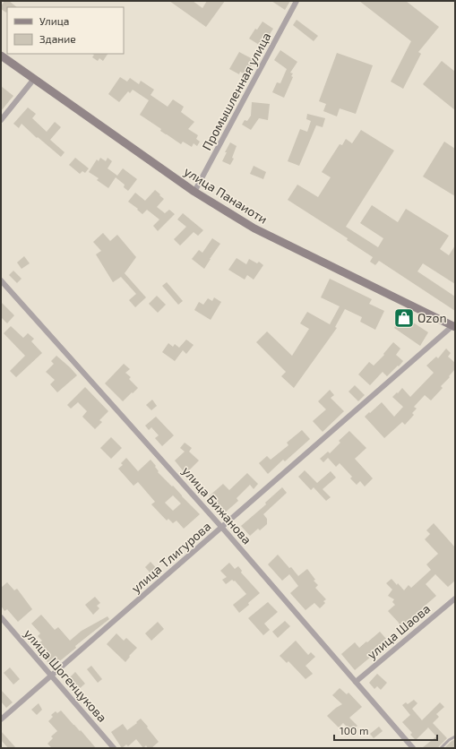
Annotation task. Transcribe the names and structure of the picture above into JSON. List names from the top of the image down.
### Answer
{
  "streets": {
    "street": [
      "Промышленная улица",
      "улица Панаиоти",
      "улица Бижанова",
      "улица Тлигурова",
      "улица Шаова",
      "улица Шогенцукова"
    ]
  },
  "crossings": [
    ["Промышленная улица", "улица Панаиоти"],
    ["улица Панаиоти", "улица Тлигурова"],
    ["улица Бижанова", "улица Тлигурова"],
    ["улица Бижанова", "улица Шаова"],
    ["улица Тлигурова", "улица Шогенцукова"]
  ],
  "places": {
    "shop": ["Ozon"]
  },
  "legend": ["Улица", "Здание"],
  "scale_bar": "100 m"
}
